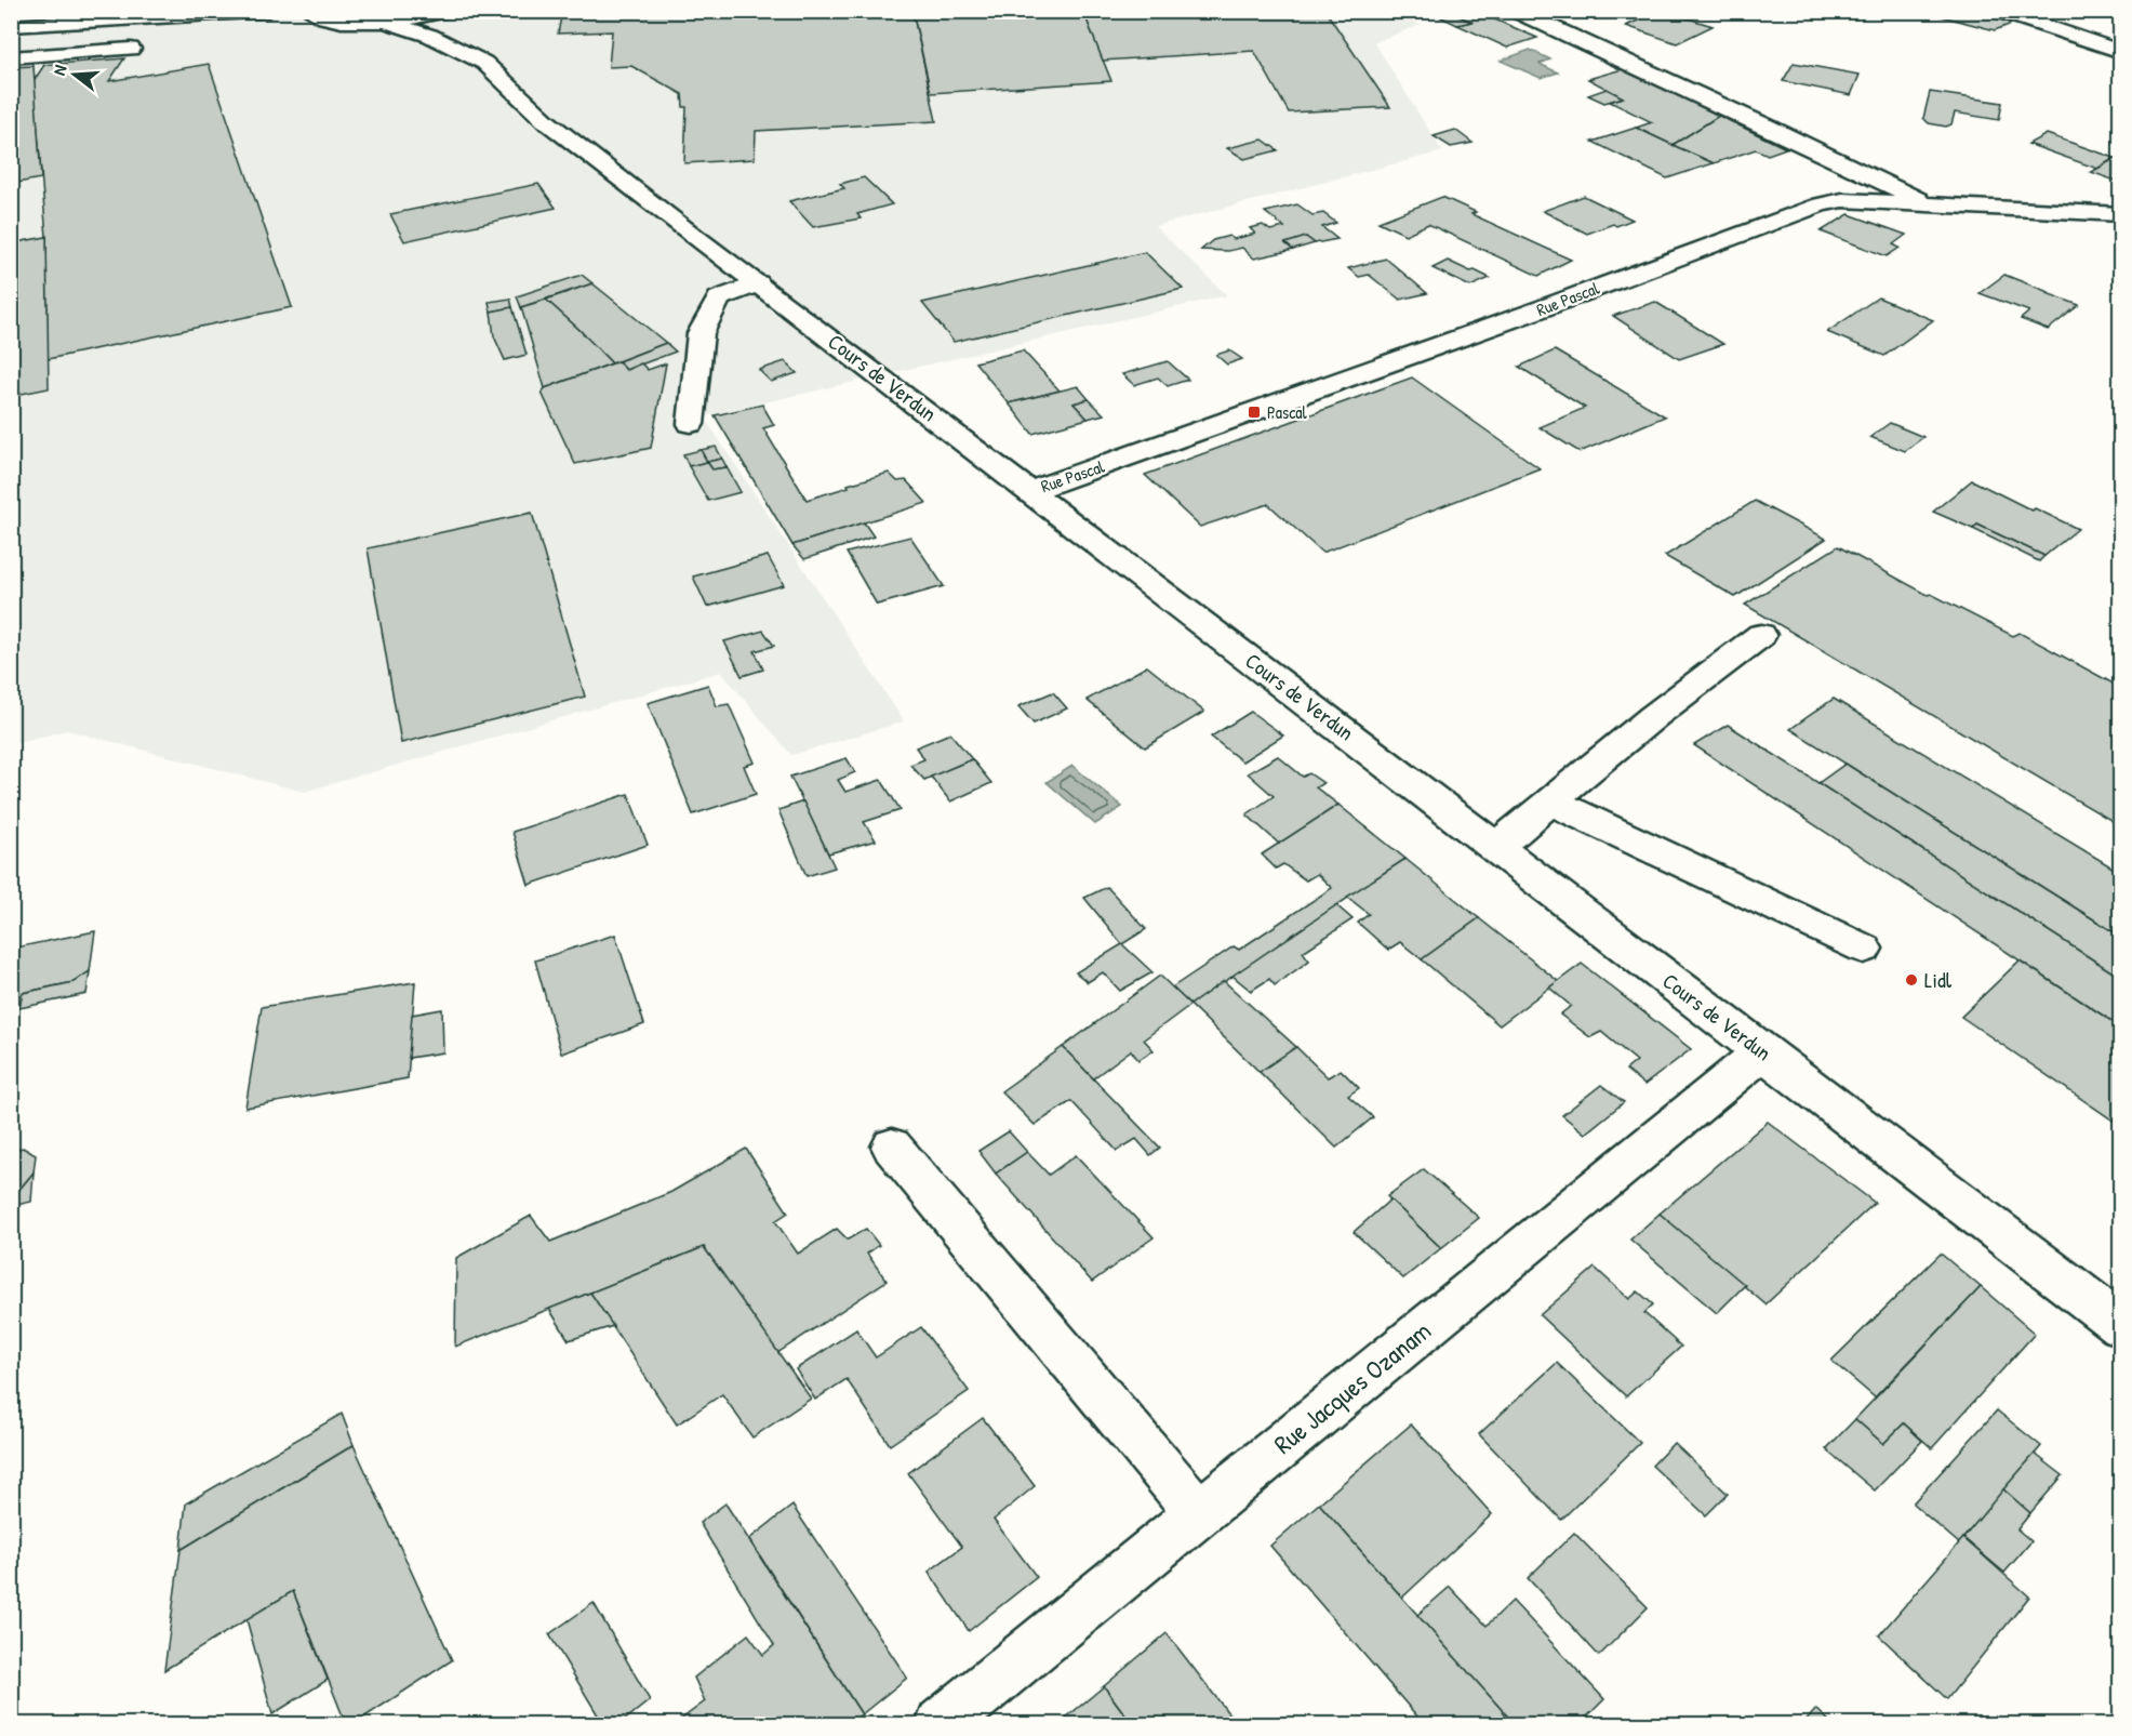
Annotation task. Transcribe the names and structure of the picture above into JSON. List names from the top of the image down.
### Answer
{
  "streets": {
    "main road": ["Rue Pascal", "Cours de Verdun", "Rue Jacques Ozanam"]
  },
  "crossings": [
    ["Rue Pascal", "Cours de Verdun"],
    ["Cours de Verdun", "Rue Jacques Ozanam"]
  ],
  "places": {
    "transit": ["Pascal"],
    "other": ["Lidl"]
  },
  "north": "left"
}
